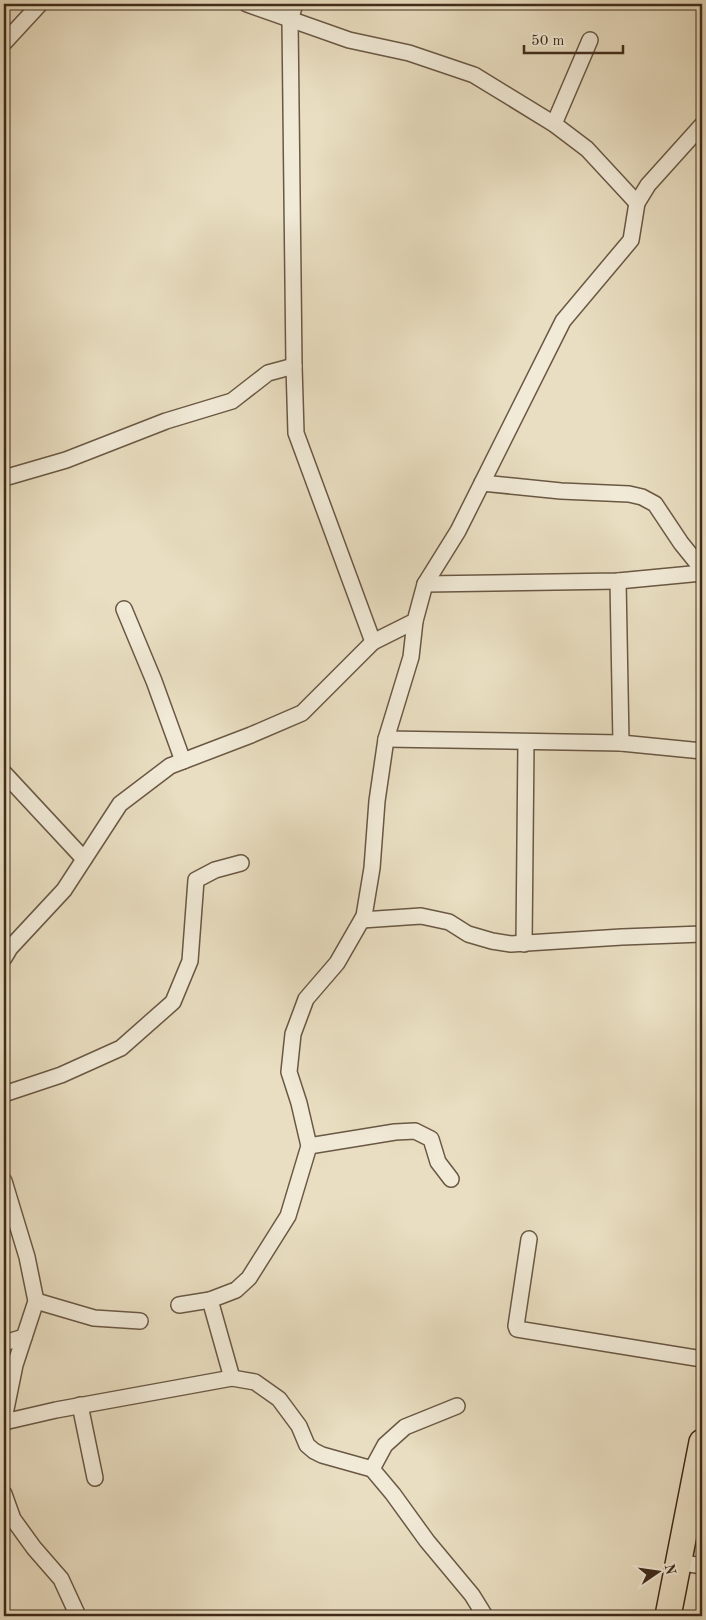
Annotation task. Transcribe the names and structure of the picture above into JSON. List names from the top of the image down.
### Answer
{
  "scale_bar": "50 m",
  "north": "right"
}
